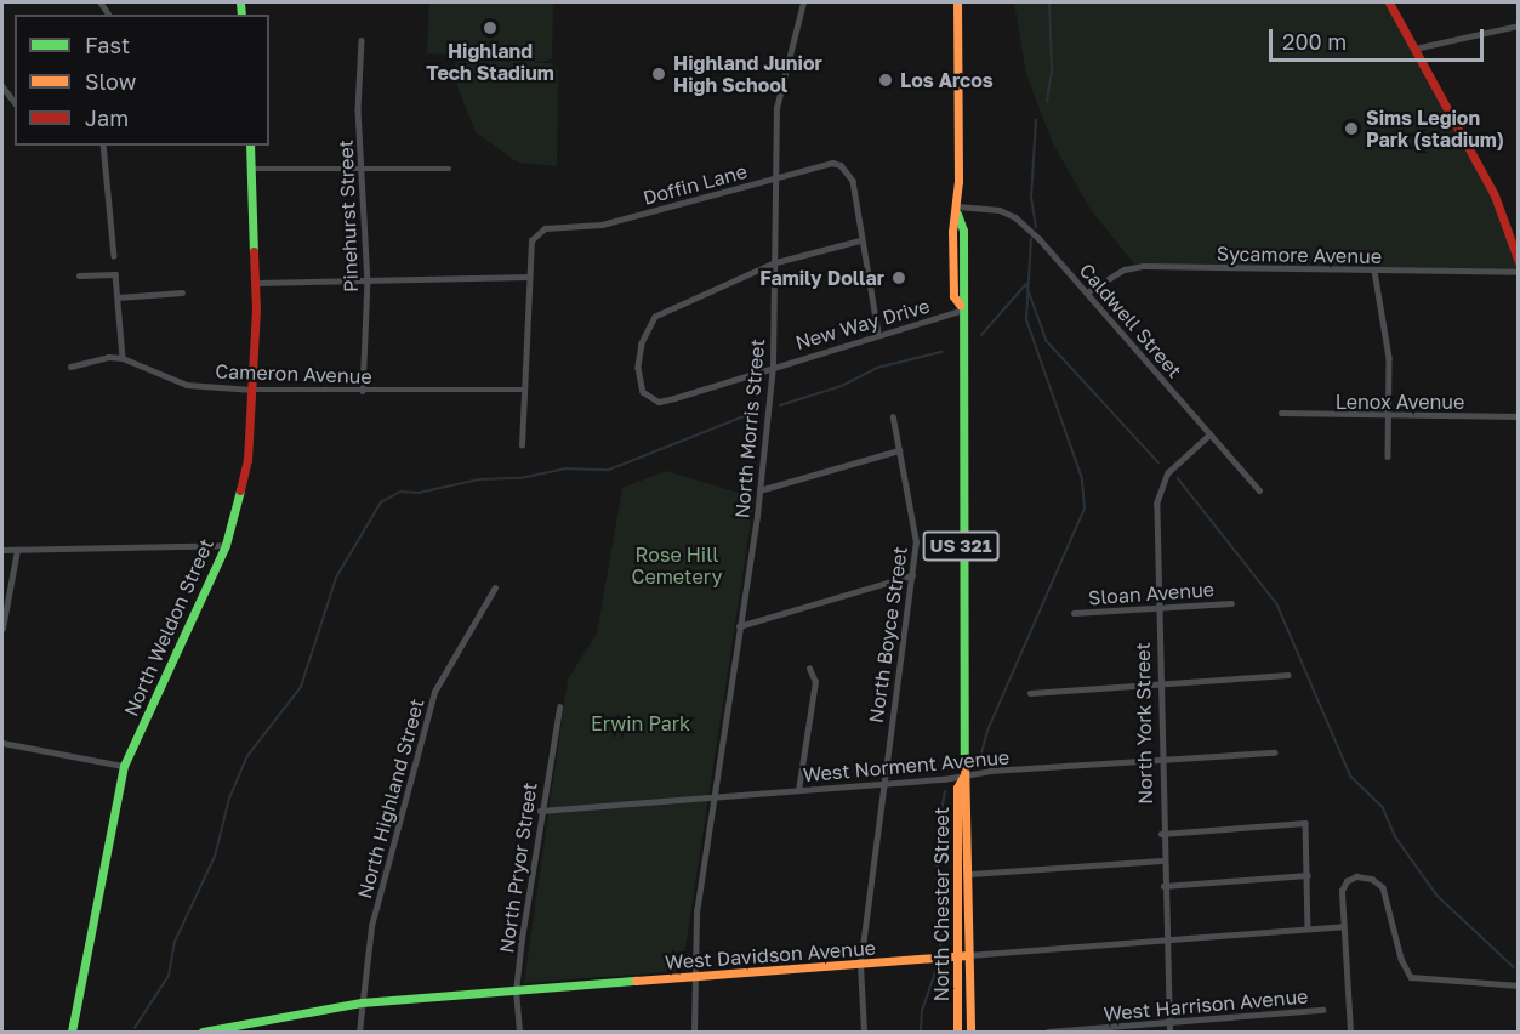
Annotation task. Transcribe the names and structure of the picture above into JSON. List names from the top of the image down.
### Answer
{
  "streets": {
    "street": [
      "Doffin Lane",
      "Pinehurst Street",
      "Sycamore Avenue",
      "Caldwell Street",
      "New Way Drive",
      "Cameron Avenue",
      "Lenox Avenue",
      "North Morris Street",
      "US 321",
      "Sloan Avenue",
      "North Weldon Street",
      "North Boyce Street",
      "North York Street",
      "West Norment Avenue",
      "North Highland Street",
      "North Pryor Street",
      "North Chester Street",
      "West Davidson Avenue",
      "West Harrison Avenue"
    ]
  },
  "crossings": [
    ["Doffin Lane", "North Morris Street"],
    ["Pinehurst Street", "Cameron Avenue"],
    ["Sycamore Avenue", "Caldwell Street"],
    ["Caldwell Street", "North York Street"],
    ["Caldwell Street", "North Chester Street"],
    ["New Way Drive", "North Morris Street"],
    ["New Way Drive", "North Chester Street"],
    ["Cameron Avenue", "North Weldon Street"],
    ["North Morris Street", "West Norment Avenue"],
    ["North Morris Street", "West Davidson Avenue"],
    ["Sloan Avenue", "North York Street"],
    ["North Boyce Street", "West Norment Avenue"],
    ["North Boyce Street", "West Davidson Avenue"],
    ["North York Street", "West Norment Avenue"],
    ["North York Street", "West Davidson Avenue"],
    ["North York Street", "West Harrison Avenue"],
    ["West Norment Avenue", "North Pryor Street"],
    ["West Norment Avenue", "North Chester Street"],
    ["North Highland Street", "West Davidson Avenue"],
    ["North Pryor Street", "West Davidson Avenue"],
    ["North Chester Street", "West Davidson Avenue"]
  ],
  "parks": ["Rose Hill Cemetery", "Erwin Park"],
  "places": [
    "Highland Tech Stadium",
    "Highland Junior High School",
    "Los Arcos",
    "Sims Legion Park (stadium)",
    "Family Dollar"
  ],
  "legend": ["Fast", "Slow", "Jam"],
  "scale_bar": "200 m"
}
